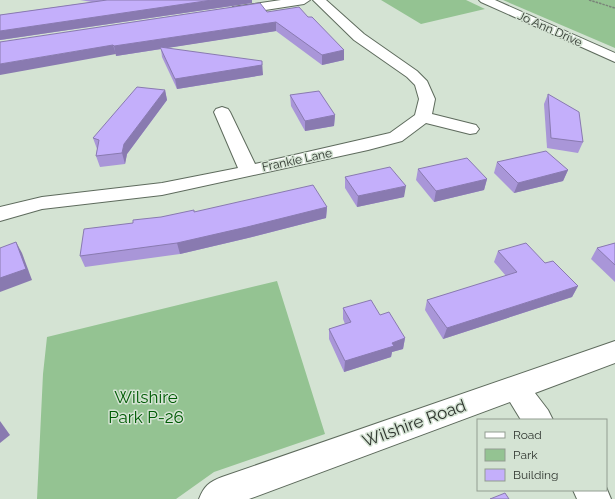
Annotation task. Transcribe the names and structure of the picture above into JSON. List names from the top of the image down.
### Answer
{
  "streets": {
    "street": ["Jo Ann Drive", "Frankie Lane", "Wilshire Road"]
  },
  "parks": ["Wilshire Park P-26"],
  "legend": ["Road", "Park", "Building"]
}
